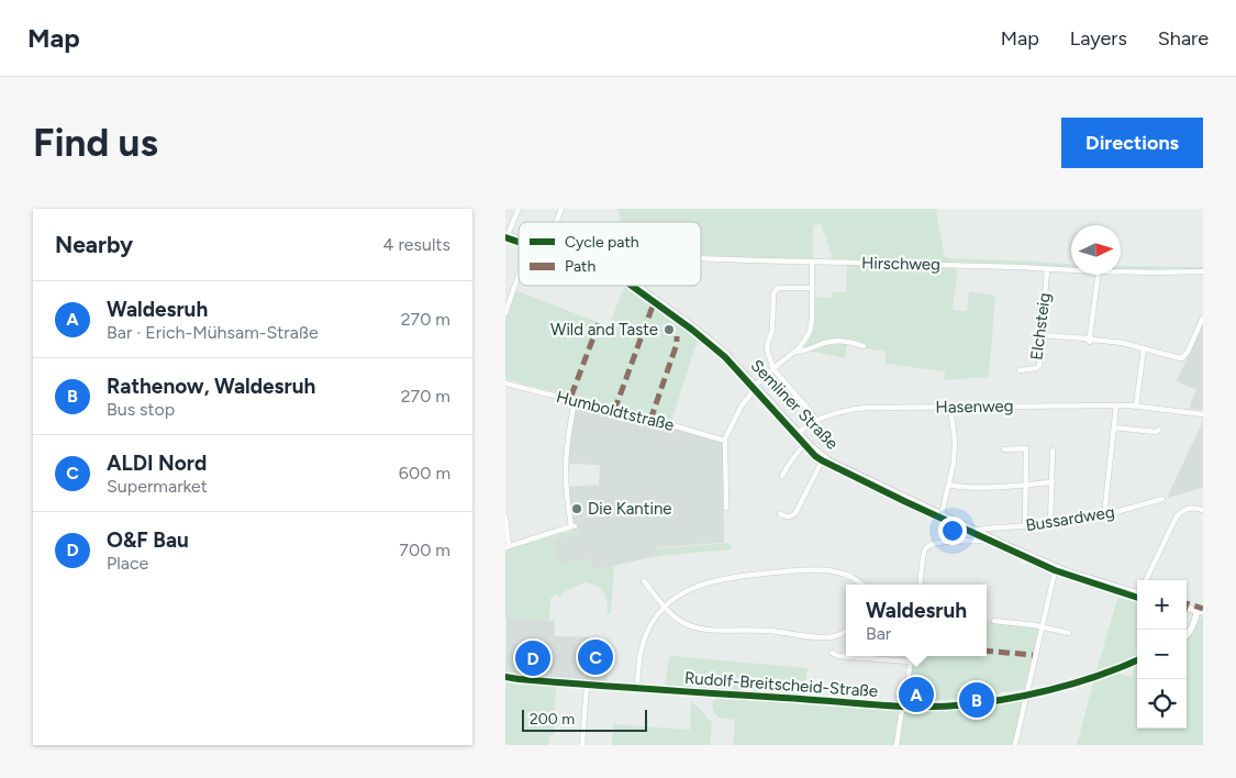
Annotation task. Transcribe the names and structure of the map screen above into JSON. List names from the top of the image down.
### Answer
{
  "streets": {
    "street": [
      "Hirschweg",
      "Elchsteig",
      "Semliner Straße",
      "Hasenweg",
      "Humboldtstraße",
      "Bussardweg",
      "Rudolf-Breitscheid-Straße"
    ]
  },
  "crossings": [
    ["Hirschweg", "Elchsteig"],
    ["Semliner Straße", "Hasenweg"],
    ["Semliner Straße", "Bussardweg"]
  ],
  "places": ["Wild and Taste", "Die Kantine"],
  "legend": ["Cycle path", "Path"],
  "scale_bar": "200 m",
  "north": "right",
  "page": {
    "header": "Map",
    "nav": ["Map", "Layers", "Share"],
    "buttons": "Directions",
    "title": "Find us",
    "heading": ["Nearby", "4 results"],
    "list": [
      {
        "mark": "A",
        "name": "Waldesruh",
        "note": "Bar · Erich-Mühsam-Straße",
        "value": "270 m"
      },
      {
        "mark": "B",
        "name": "Rathenow, Waldesruh",
        "note": "Bus stop",
        "value": "270 m"
      },
      {
        "mark": "C",
        "name": "ALDI Nord",
        "note": "Supermarket",
        "value": "600 m"
      },
      {
        "mark": "D",
        "name": "O&F Bau",
        "note": "Place",
        "value": "700 m"
      }
    ],
    "map_buttons": ["+", "−"],
    "popup": ["Waldesruh", "Bar"],
    "pins": [
      "C",
      "D",
      "A",
      "B"
    ],
    "scale": "200 m"
  }
}
